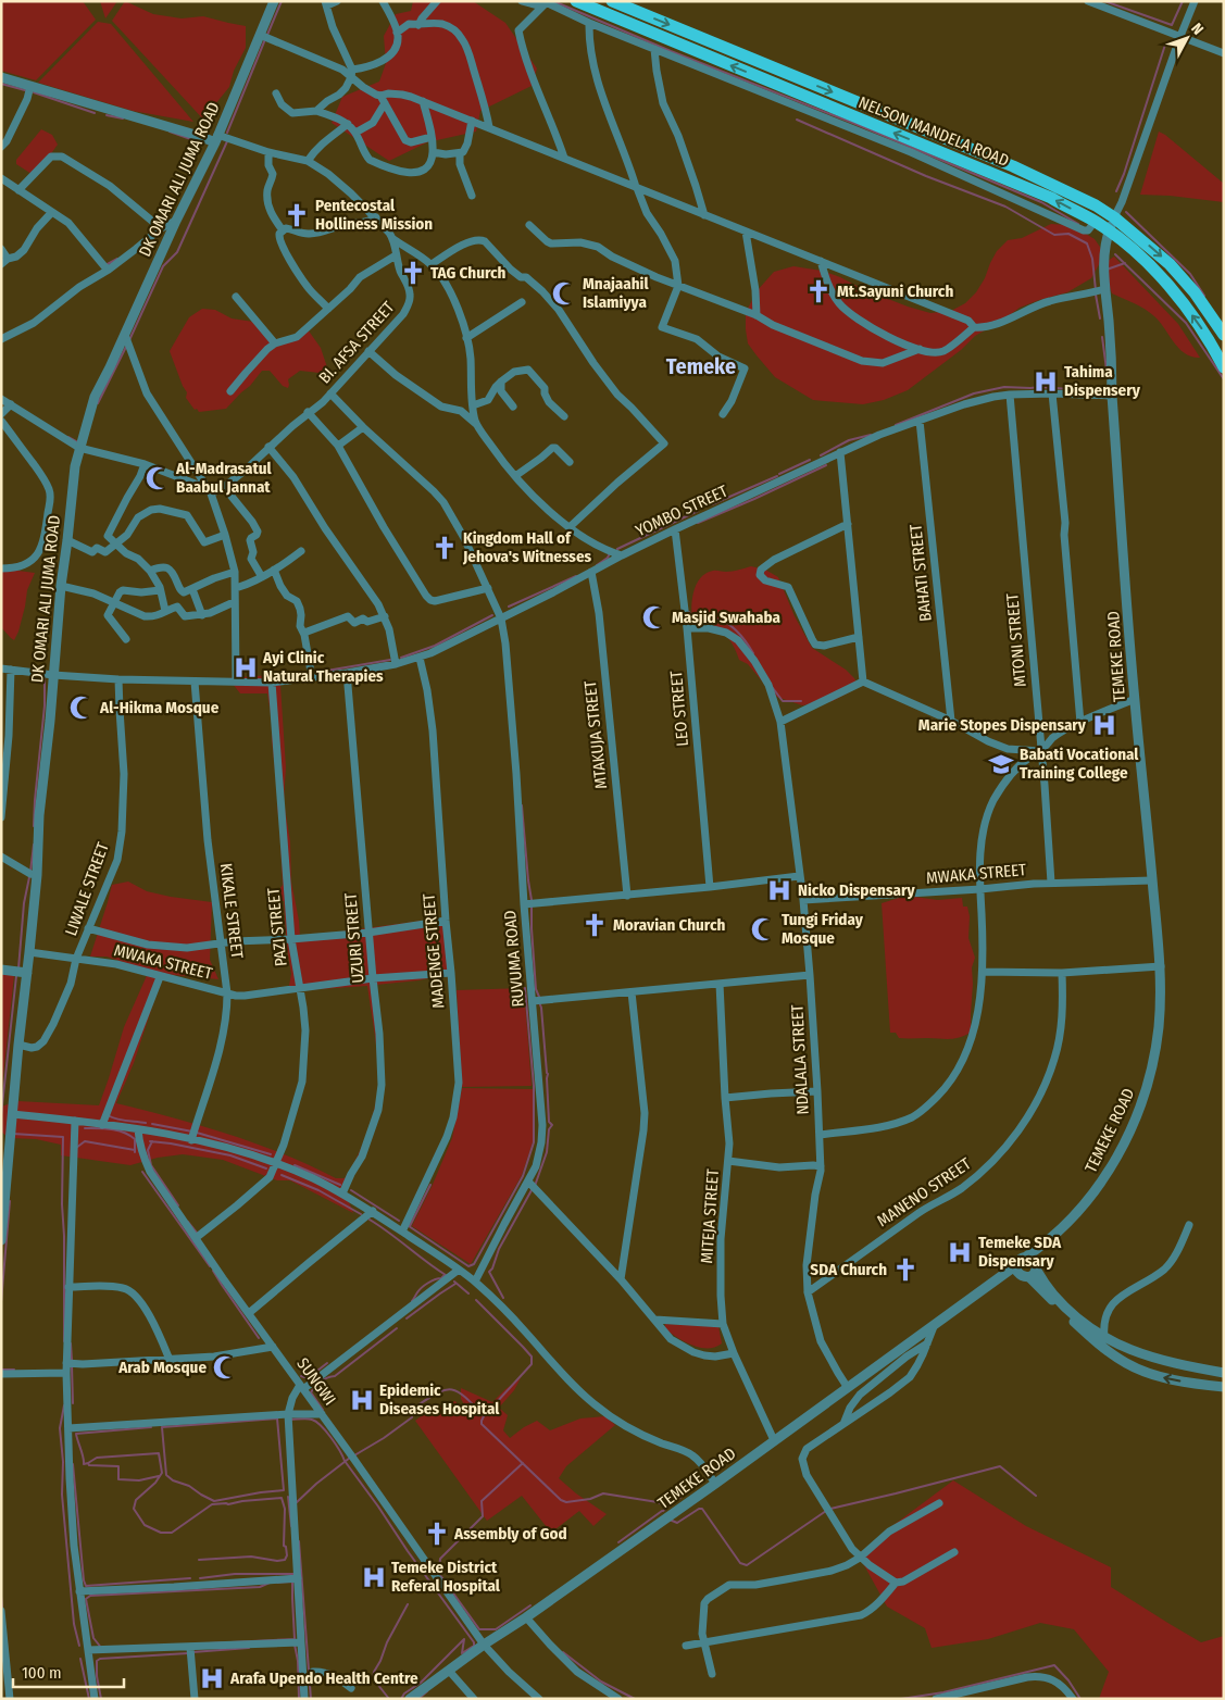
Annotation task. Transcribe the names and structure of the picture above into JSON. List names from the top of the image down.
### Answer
{
  "streets": {
    "main road": ["NELSON MANDELA ROAD"],
    "street": [
      "DK OMARI ALI JUMA ROAD",
      "BI. AFSA STREET",
      "YOMBO STREET",
      "BAHATI STREET",
      "MTONI STREET",
      "TEMEKE ROAD",
      "LEO STREET",
      "MTAKUJA STREET",
      "MWAKA STREET",
      "LIWALE STREET",
      "KIKALE STREET",
      "PAZI STREET",
      "UZURI STREET",
      "MADENGE STREET",
      "RUVUMA ROAD",
      "NDALALA STREET",
      "MANENO STREET",
      "MITEJA STREET",
      "SUNGWI"
    ]
  },
  "crossings": [
    ["NELSON MANDELA ROAD", "TEMEKE ROAD"],
    ["DK OMARI ALI JUMA ROAD", "YOMBO STREET"],
    ["DK OMARI ALI JUMA ROAD", "MWAKA STREET"],
    ["DK OMARI ALI JUMA ROAD", "LIWALE STREET"],
    ["BI. AFSA STREET", "RUVUMA ROAD"],
    ["YOMBO STREET", "BAHATI STREET"],
    ["YOMBO STREET", "MTONI STREET"],
    ["YOMBO STREET", "TEMEKE ROAD"],
    ["YOMBO STREET", "LEO STREET"],
    ["YOMBO STREET", "MTAKUJA STREET"],
    ["YOMBO STREET", "LIWALE STREET"],
    ["YOMBO STREET", "KIKALE STREET"],
    ["YOMBO STREET", "PAZI STREET"],
    ["YOMBO STREET", "UZURI STREET"],
    ["YOMBO STREET", "MADENGE STREET"],
    ["YOMBO STREET", "RUVUMA ROAD"],
    ["MTONI STREET", "MWAKA STREET"],
    ["TEMEKE ROAD", "MWAKA STREET"],
    ["TEMEKE ROAD", "NDALALA STREET"],
    ["TEMEKE ROAD", "MITEJA STREET"],
    ["TEMEKE ROAD", "SUNGWI"],
    ["LEO STREET", "NDALALA STREET"],
    ["MWAKA STREET", "LIWALE STREET"],
    ["MWAKA STREET", "KIKALE STREET"],
    ["MWAKA STREET", "PAZI STREET"],
    ["MWAKA STREET", "UZURI STREET"],
    ["MWAKA STREET", "MADENGE STREET"],
    ["MWAKA STREET", "NDALALA STREET"],
    ["PAZI STREET", "SUNGWI"],
    ["NDALALA STREET", "MANENO STREET"]
  ],
  "districts": ["Temeke"],
  "places": {
    "church": [
      "Pentecostal Holliness Mission",
      "TAG Church",
      "Mt.Sayuni Church",
      "Kingdom Hall of Jehova's Witnesses",
      "Moravian Church",
      "SDA Church",
      "Assembly of God"
    ],
    "mosque": [
      "Mnajaahil Islamiyya",
      "Al-Madrasatul Baabul Jannat",
      "Masjid Swahaba",
      "Al-Hikma Mosque",
      "Tungi Friday Mosque",
      "Arab Mosque"
    ],
    "hospital": [
      "Tahima Dispensery",
      "Ayi Clinic Natural Therapies",
      "Marie Stopes Dispensary",
      "Nicko Dispensary",
      "Temeke SDA Dispensary",
      "Epidemic Diseases Hospital",
      "Temeke District Referal Hospital",
      "Arafa Upendo Health Centre"
    ],
    "school or university": ["Babati Vocational Training College"]
  },
  "scale_bar": "100 m",
  "north": "top right"
}
